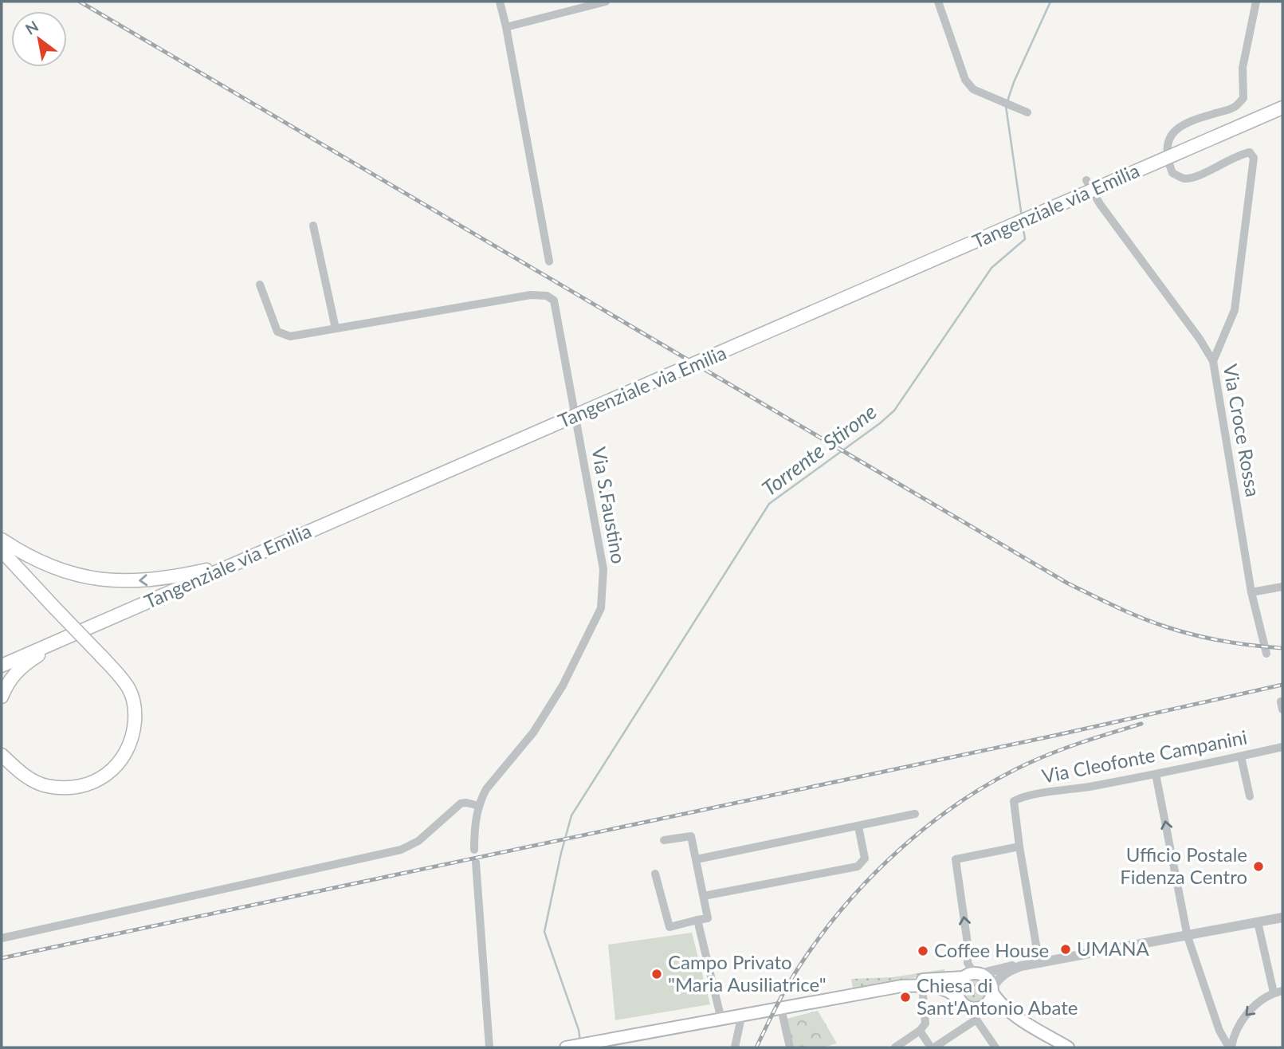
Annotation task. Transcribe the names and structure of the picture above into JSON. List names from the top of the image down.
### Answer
{
  "streets": {
    "main road": ["Tangenziale via Emilia"],
    "street": ["Via Croce Rossa", "Via S.Faustino", "Via Cleofonte Campanini"]
  },
  "water": ["Torrente Stirone"],
  "places": [
    "Ufficio Postale Fidenza Centro",
    "UMANA",
    "Coffee House",
    "Campo Privato \"Maria Ausiliatrice\"",
    "Chiesa di Sant'Antonio Abate"
  ],
  "north": "top left"
}
